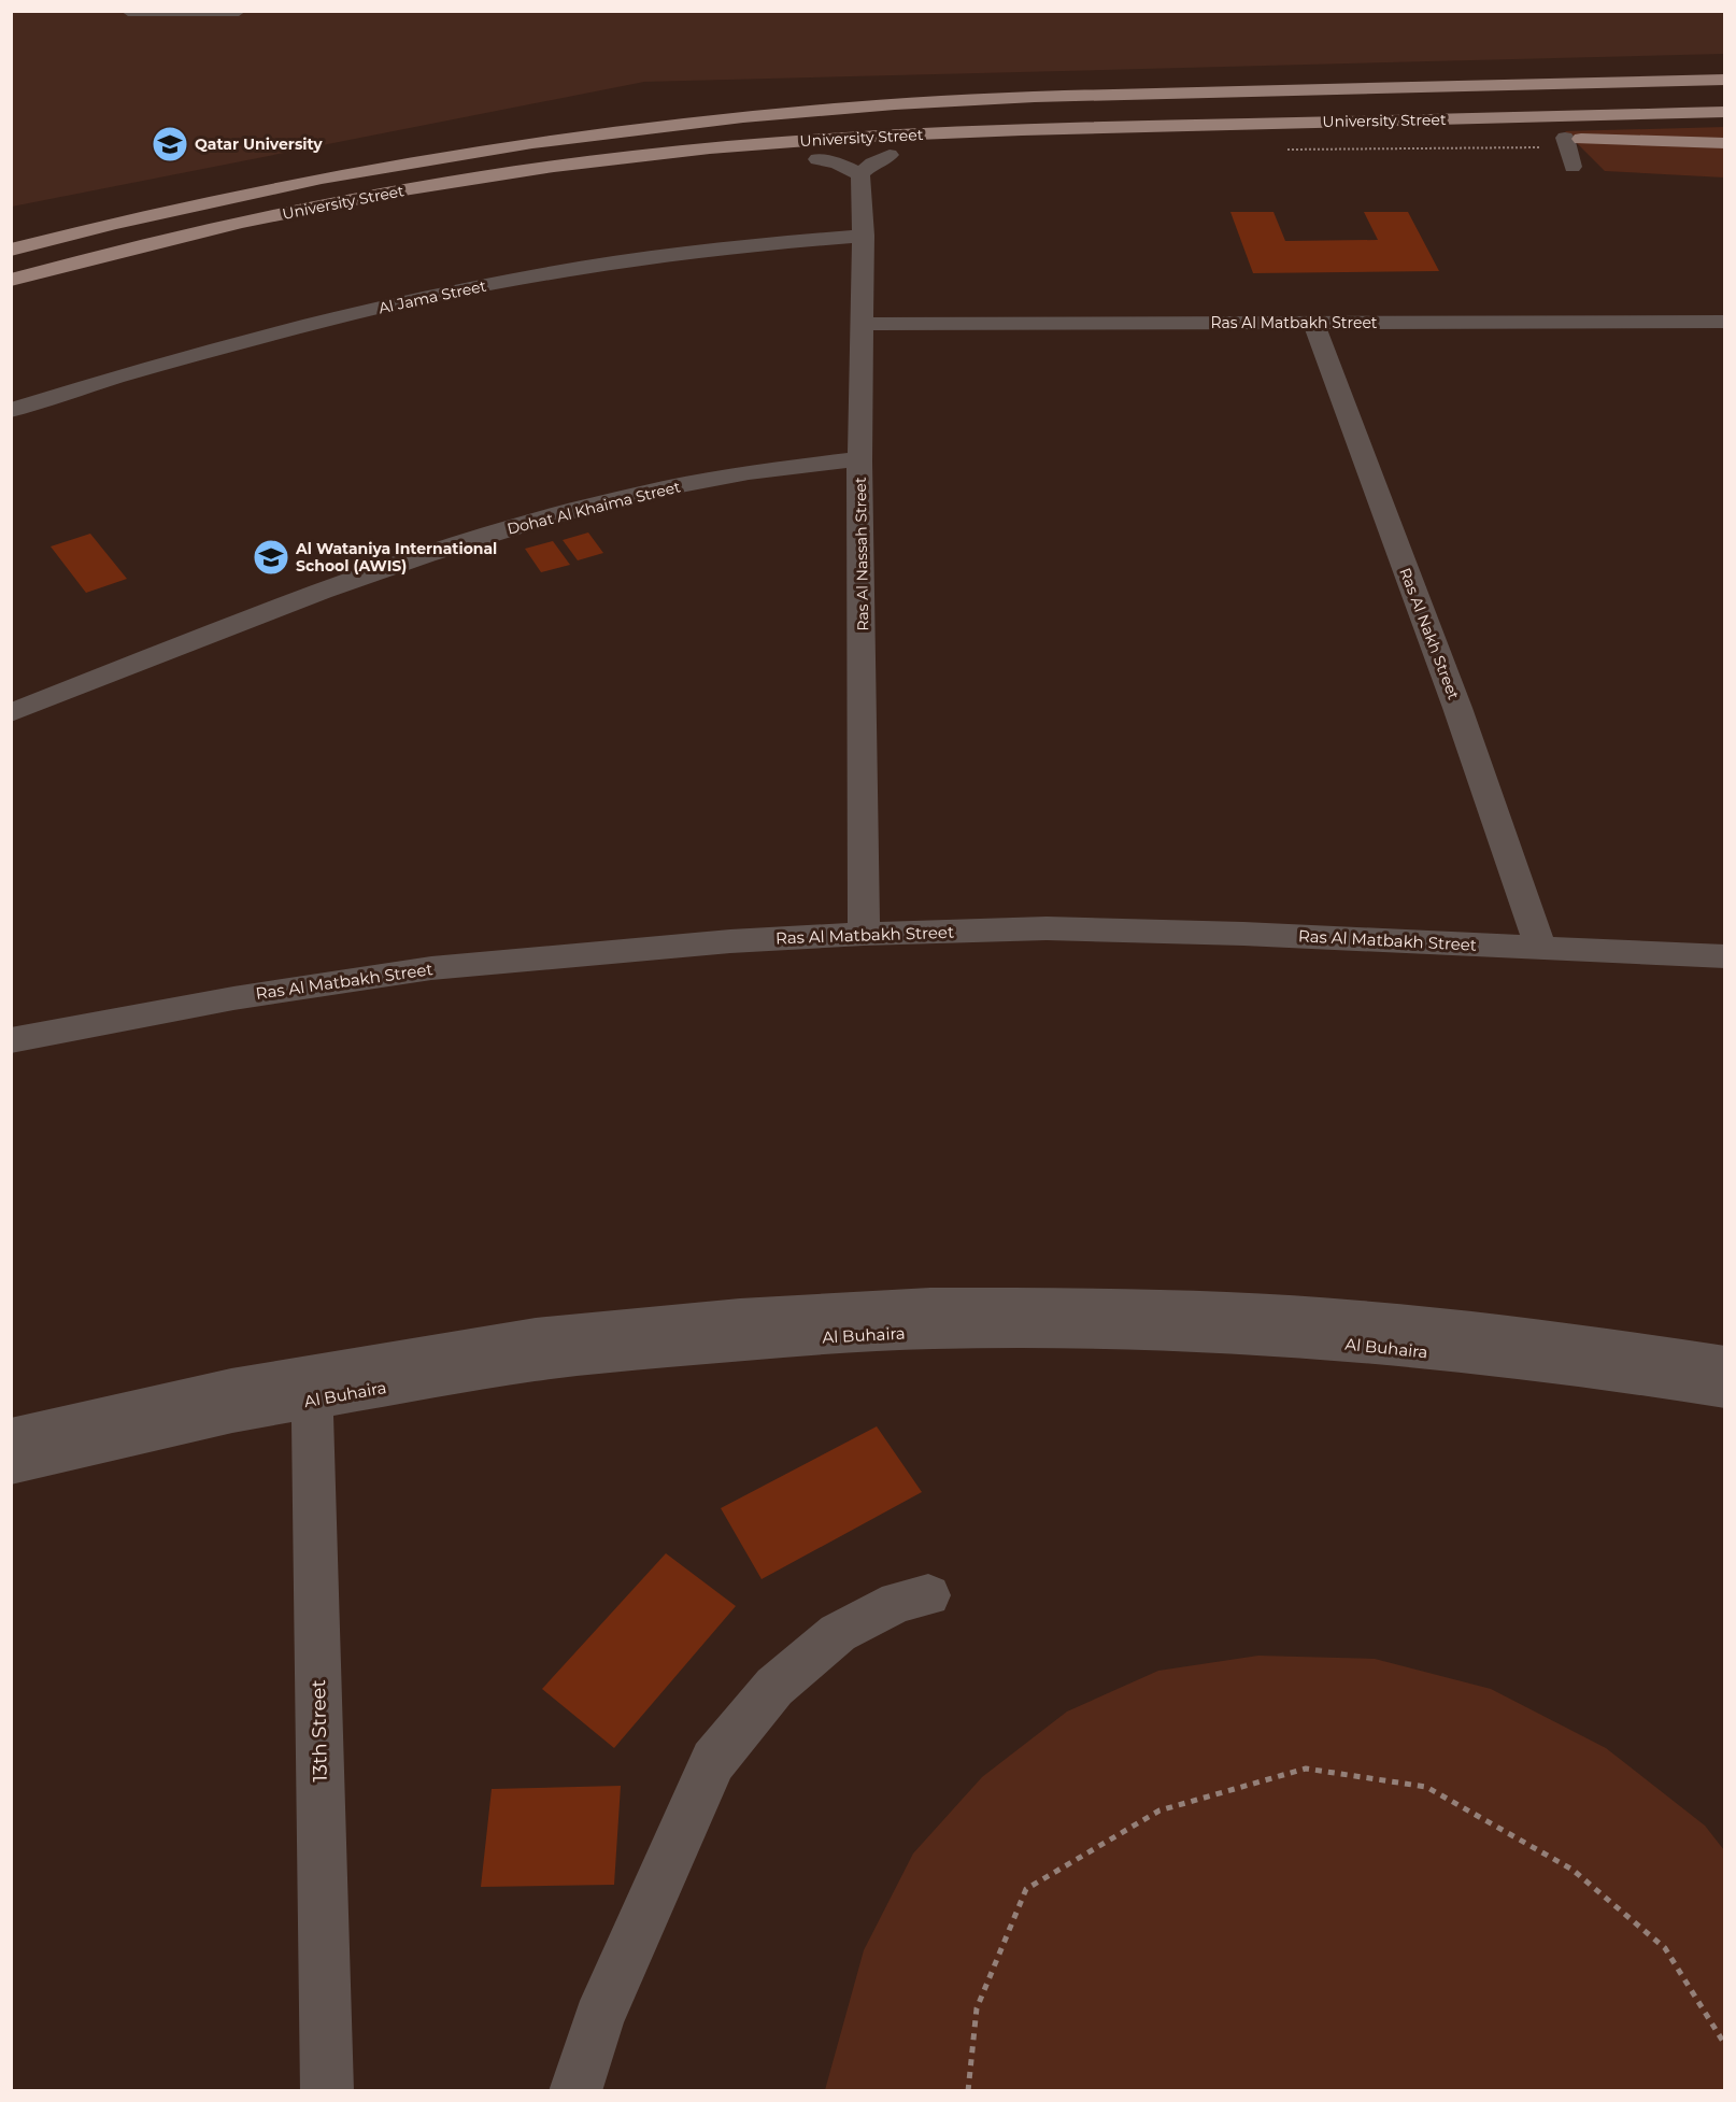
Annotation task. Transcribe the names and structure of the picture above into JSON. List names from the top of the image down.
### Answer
{
  "streets": {
    "main road": ["University Street"],
    "street": [
      "Al Jama Street",
      "Ras Al Matbakh Street",
      "Dohat Al Khaima Street",
      "Ras Al Nassah Street",
      "Ras Al Nakh Street",
      "Al Buhaira",
      "13th Street"
    ]
  },
  "crossings": [
    ["Al Jama Street", "Ras Al Nassah Street"],
    ["Ras Al Matbakh Street", "Ras Al Nassah Street"],
    ["Ras Al Matbakh Street", "Ras Al Nakh Street"],
    ["Dohat Al Khaima Street", "Ras Al Nassah Street"],
    ["Al Buhaira", "13th Street"]
  ],
  "places": {
    "school or university": ["Qatar University", "Al Wataniya International School (AWIS)"]
  }
}
